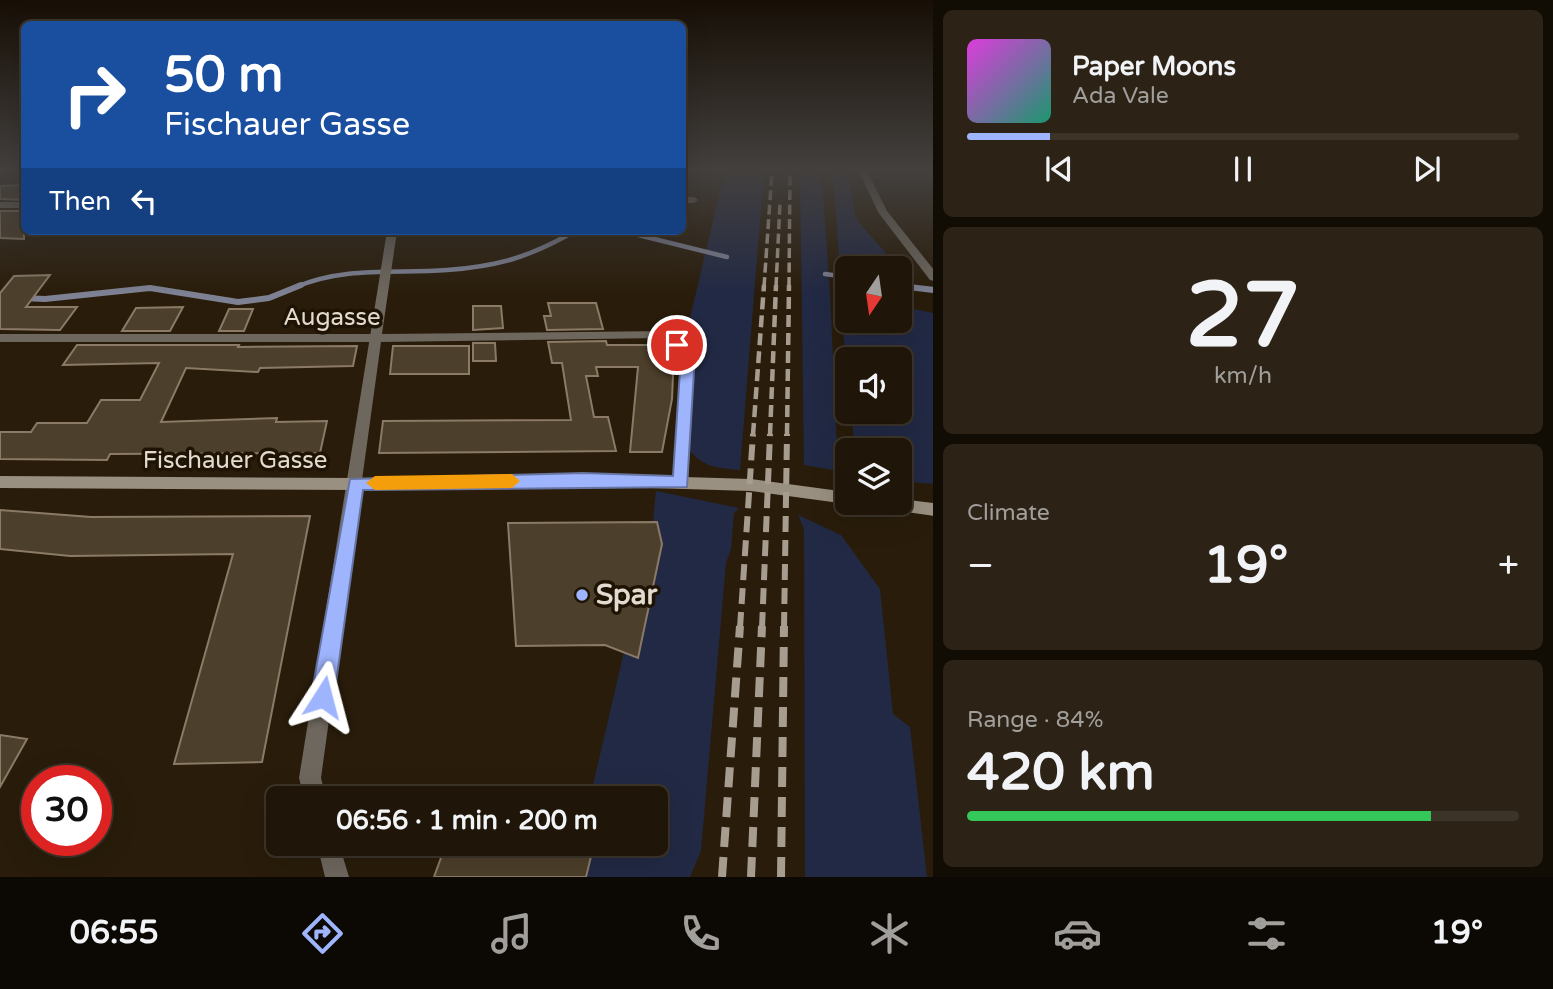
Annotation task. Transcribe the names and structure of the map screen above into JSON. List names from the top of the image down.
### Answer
{
  "streets": {
    "main road": ["Fischauer Gasse"],
    "street": ["Augasse"]
  },
  "crossings": [
    ["Augasse", "Fischauer Gasse"]
  ],
  "places": ["Spar"],
  "north": "bottom",
  "page": {
    "turn": ["50 m", "Fischauer Gasse"],
    "song": ["Paper Moons", "Ada Vale"],
    "then": "Then",
    "tile": [
      ["27", "km/h"],
      "Climate",
      ["Range · 84%", "420 km"]
    ],
    "heat": ["−", "19°", "+"],
    "limit": "30",
    "trip": "06:56 · 1 min · 200 m",
    "tabs": ["06:55", "19°"]
  }
}
